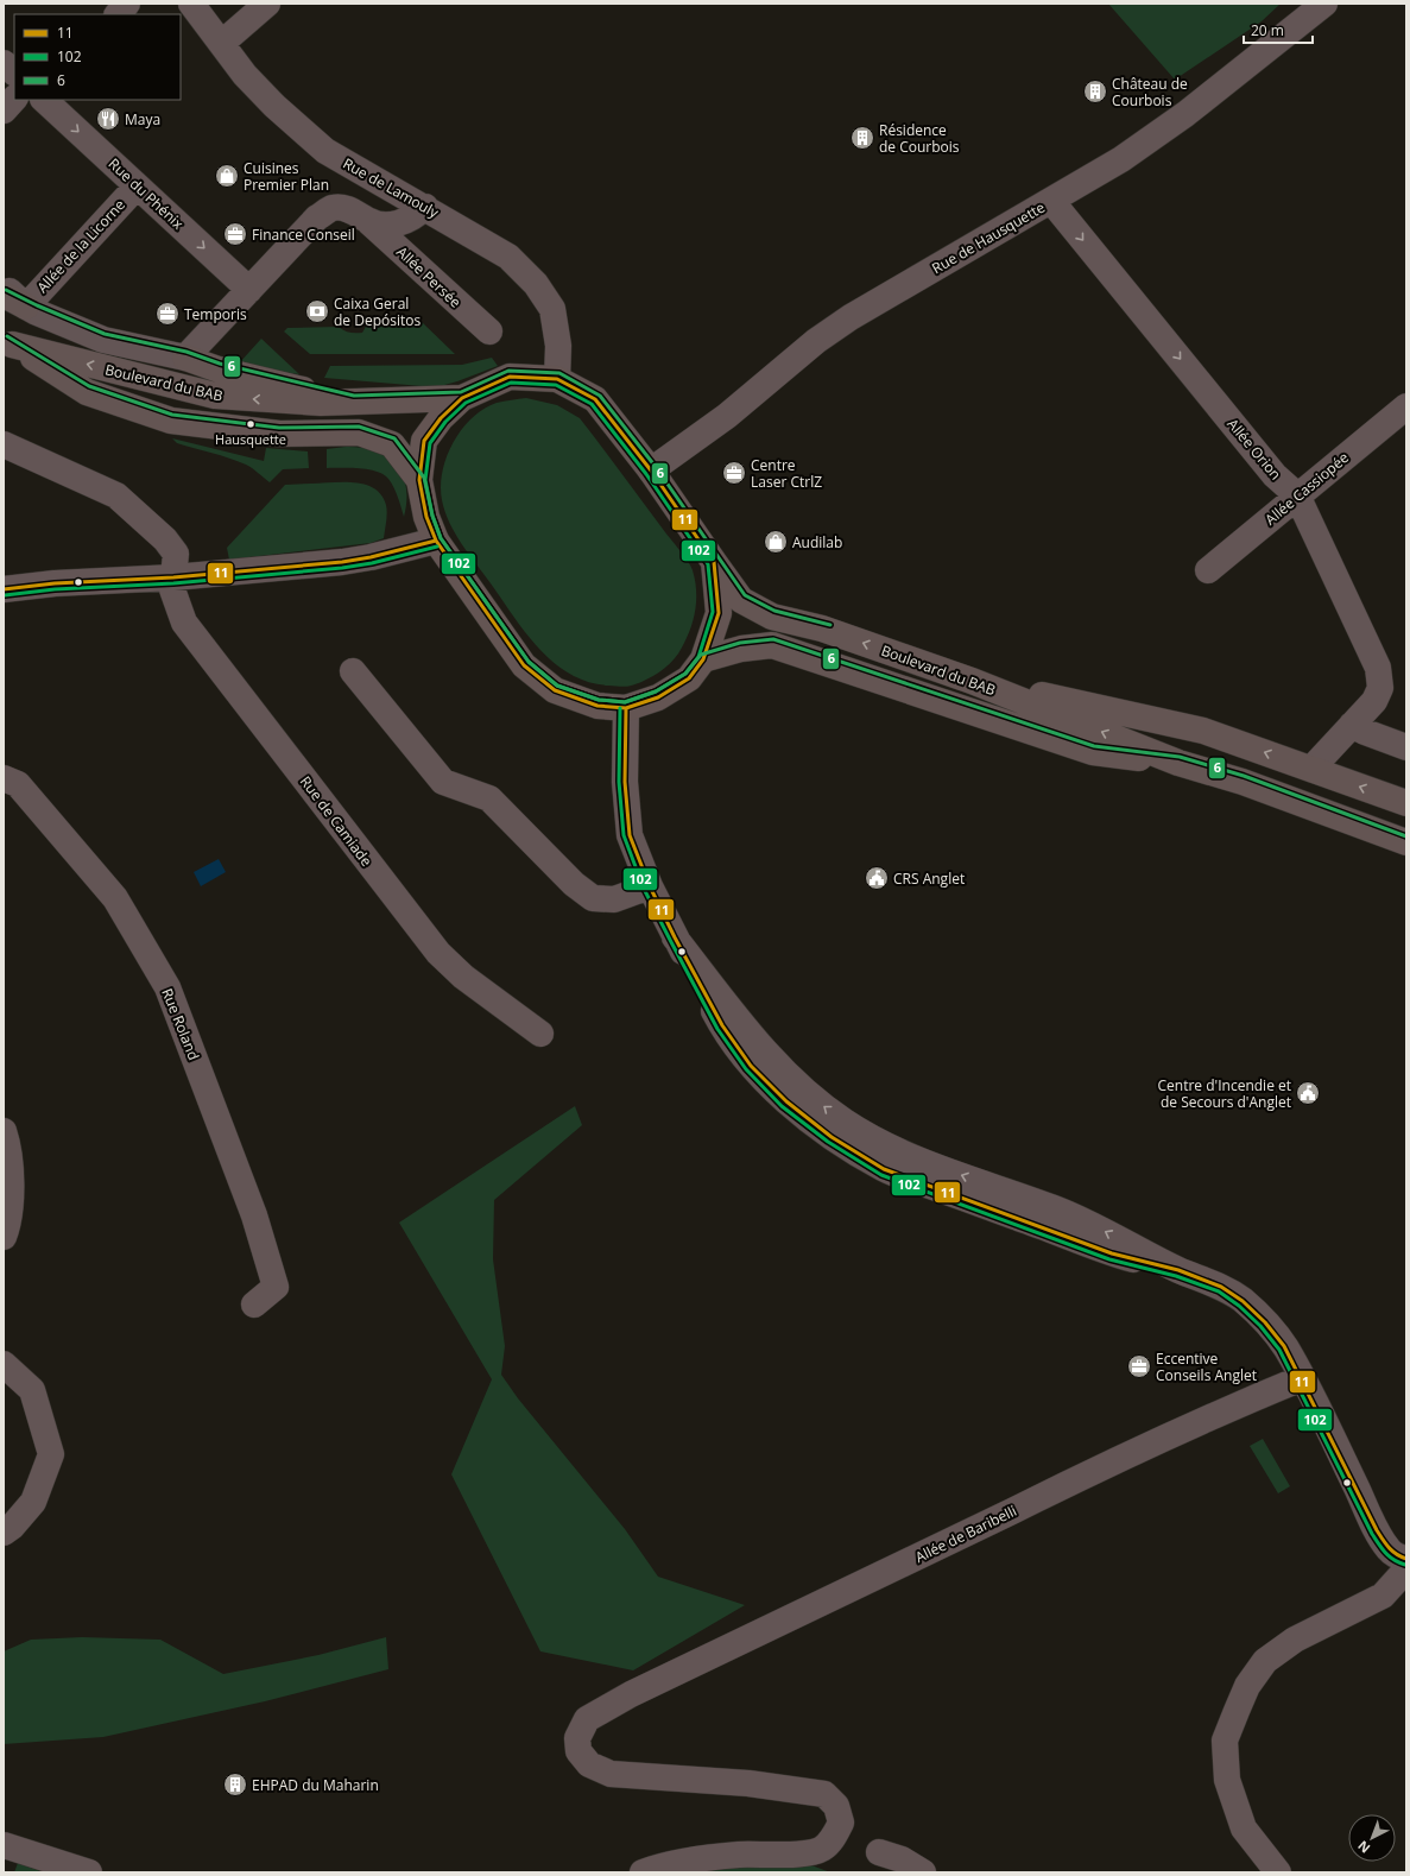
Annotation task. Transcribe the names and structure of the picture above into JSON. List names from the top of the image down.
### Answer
{
  "streets": {
    "main road": ["Boulevard du BAB"],
    "street": [
      "Rue de Lamouly",
      "Rue du Phénix",
      "Rue de Hausquette",
      "Allée de la Licorne",
      "Allée Persée",
      "Allée Orion",
      "Allée Cassiopée",
      "Rue de Camiade",
      "Rue Roland",
      "Allée de Baribelli"
    ]
  },
  "crossings": [
    ["Rue de Lamouly", "Boulevard du BAB"],
    ["Rue du Phénix", "Allée de la Licorne"],
    ["Rue de Hausquette", "Boulevard du BAB"],
    ["Rue de Hausquette", "Allée Orion"],
    ["Allée Orion", "Allée Cassiopée"]
  ],
  "one_way": ["Allée Orion"],
  "places": {
    "building": ["Château de Courbois", "Résidence de Courbois", "EHPAD du Maharin"],
    "restaurant": ["Maya"],
    "shop": ["Cuisines Premier Plan", "Audilab"],
    "office": [
      "Finance Conseil",
      "Temporis",
      "Centre Laser CtrlZ",
      "Eccentive Conseils Anglet"
    ],
    "bank": ["Caixa Geral de Depósitos"],
    "other": ["Hausquette"],
    "public building": ["CRS Anglet", "Centre d'Incendie et de Secours d'Anglet"]
  },
  "lines": ["transit line 6", "transit line 11", "transit line 102"],
  "legend": ["11", "102", "6"],
  "scale_bar": "20 m",
  "north": "bottom left"
}
